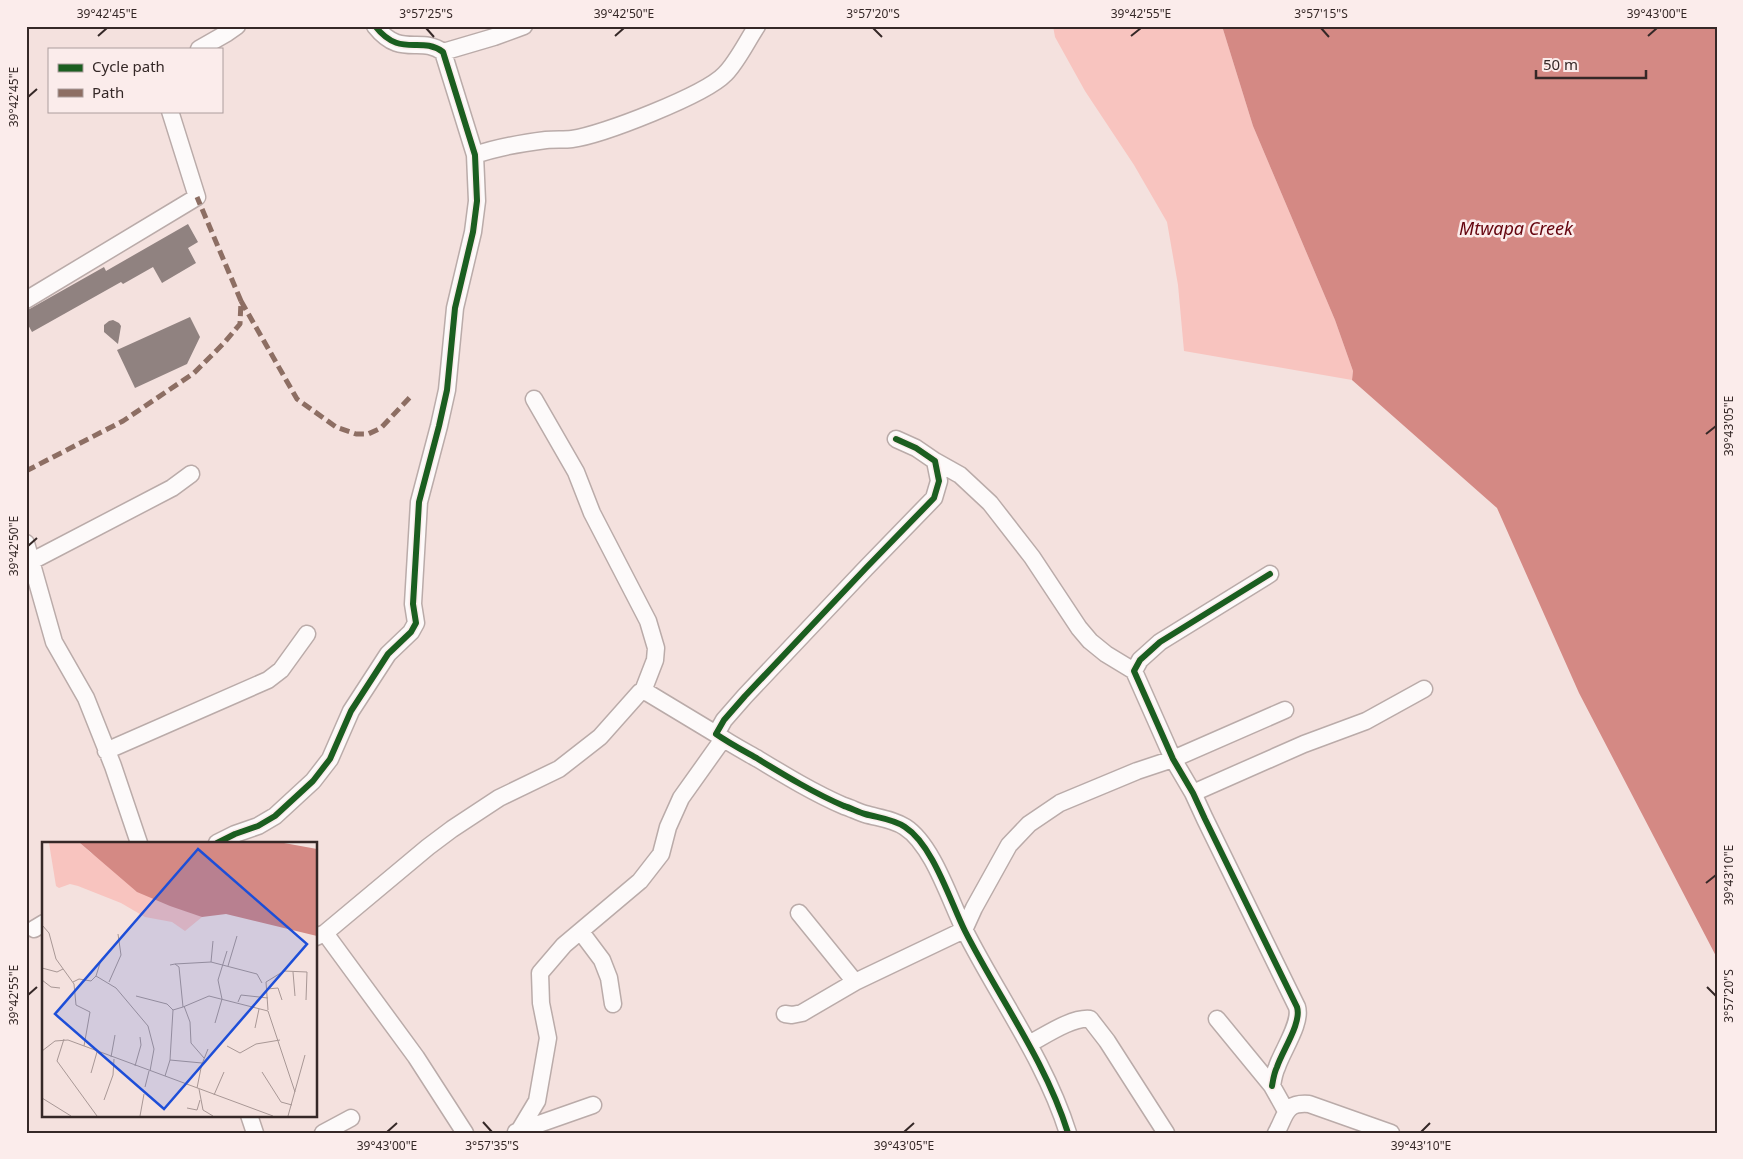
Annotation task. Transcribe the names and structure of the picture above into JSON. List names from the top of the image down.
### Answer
{
  "water": ["Mtwapa Creek"],
  "legend": ["Cycle path", "Path"],
  "scale_bar": "50 m",
  "coordinates": [
    "39°42'45\"E",
    "3°57'25\"S",
    "39°42'50\"E",
    "3°57'20\"S",
    "39°42'55\"E",
    "3°57'15\"S",
    "39°43'00\"E",
    "39°43'05\"E",
    "39°43'10\"E",
    "3°57'35\"S"
  ]
}
